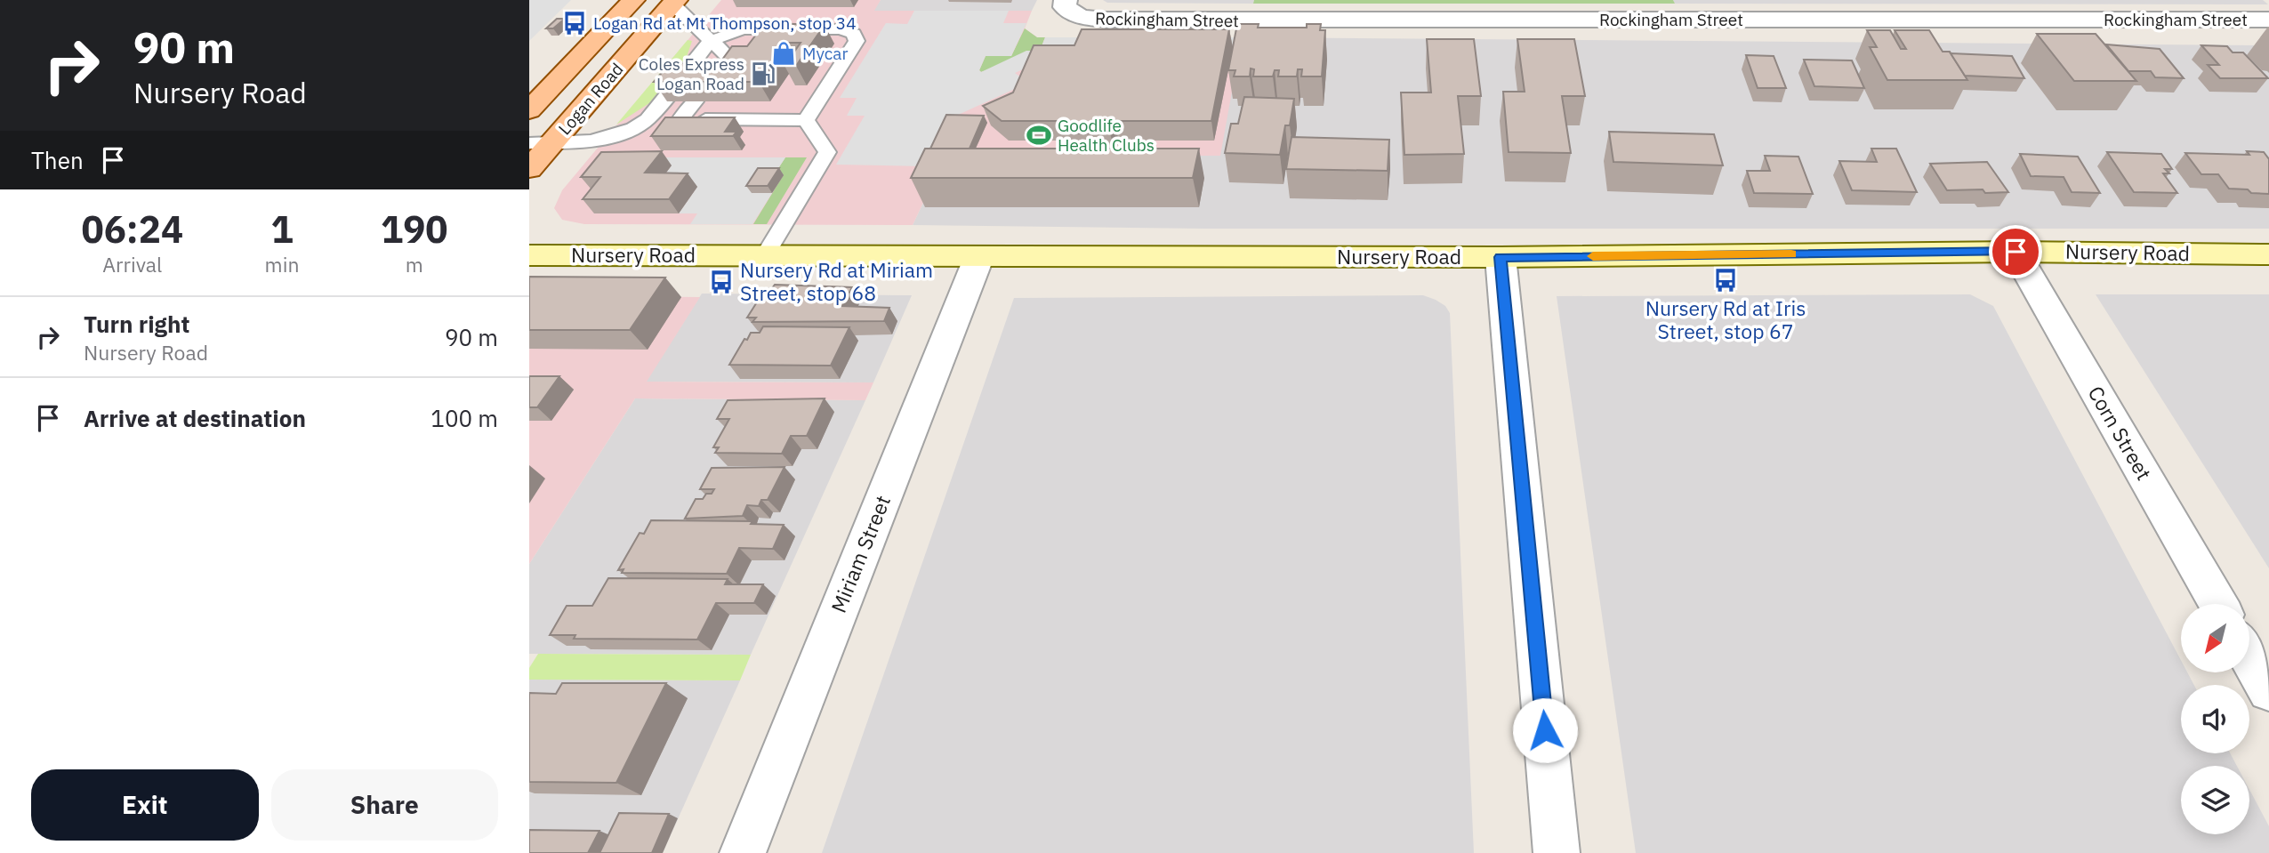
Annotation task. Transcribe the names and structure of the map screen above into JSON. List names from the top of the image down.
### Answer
{
  "streets": {
    "main road": ["Logan Road", "Nursery Road"],
    "street": ["Rockingham Street", "Corn Street", "Miriam Street"]
  },
  "crossings": [
    ["Nursery Road", "Corn Street"],
    ["Nursery Road", "Miriam Street"]
  ],
  "places": {
    "bus stop": ["Logan Rd at Mt Thompson, stop 34", "Nursery Rd at Iris Street, stop 67", "Nursery Rd at Miriam Street, stop 68"],
    "shop": ["Mycar"],
    "fuel station": ["Coles Express Logan Road"],
    "sports": ["Goodlife Health Clubs"]
  },
  "north": "bottom left",
  "page": {
    "turn": ["90 m", "Nursery Road"],
    "then": "Then",
    "eta": [
      "06:24",
      "Arrival",
      "1",
      "min",
      "190",
      "m"
    ],
    "list": [
      {
        "name": "Turn right",
        "note": "Nursery Road",
        "value": "90 m"
      },
      {
        "name": "Arrive at destination",
        "value": "100 m"
      }
    ],
    "buttons": ["Exit", "Share"]
  }
}
